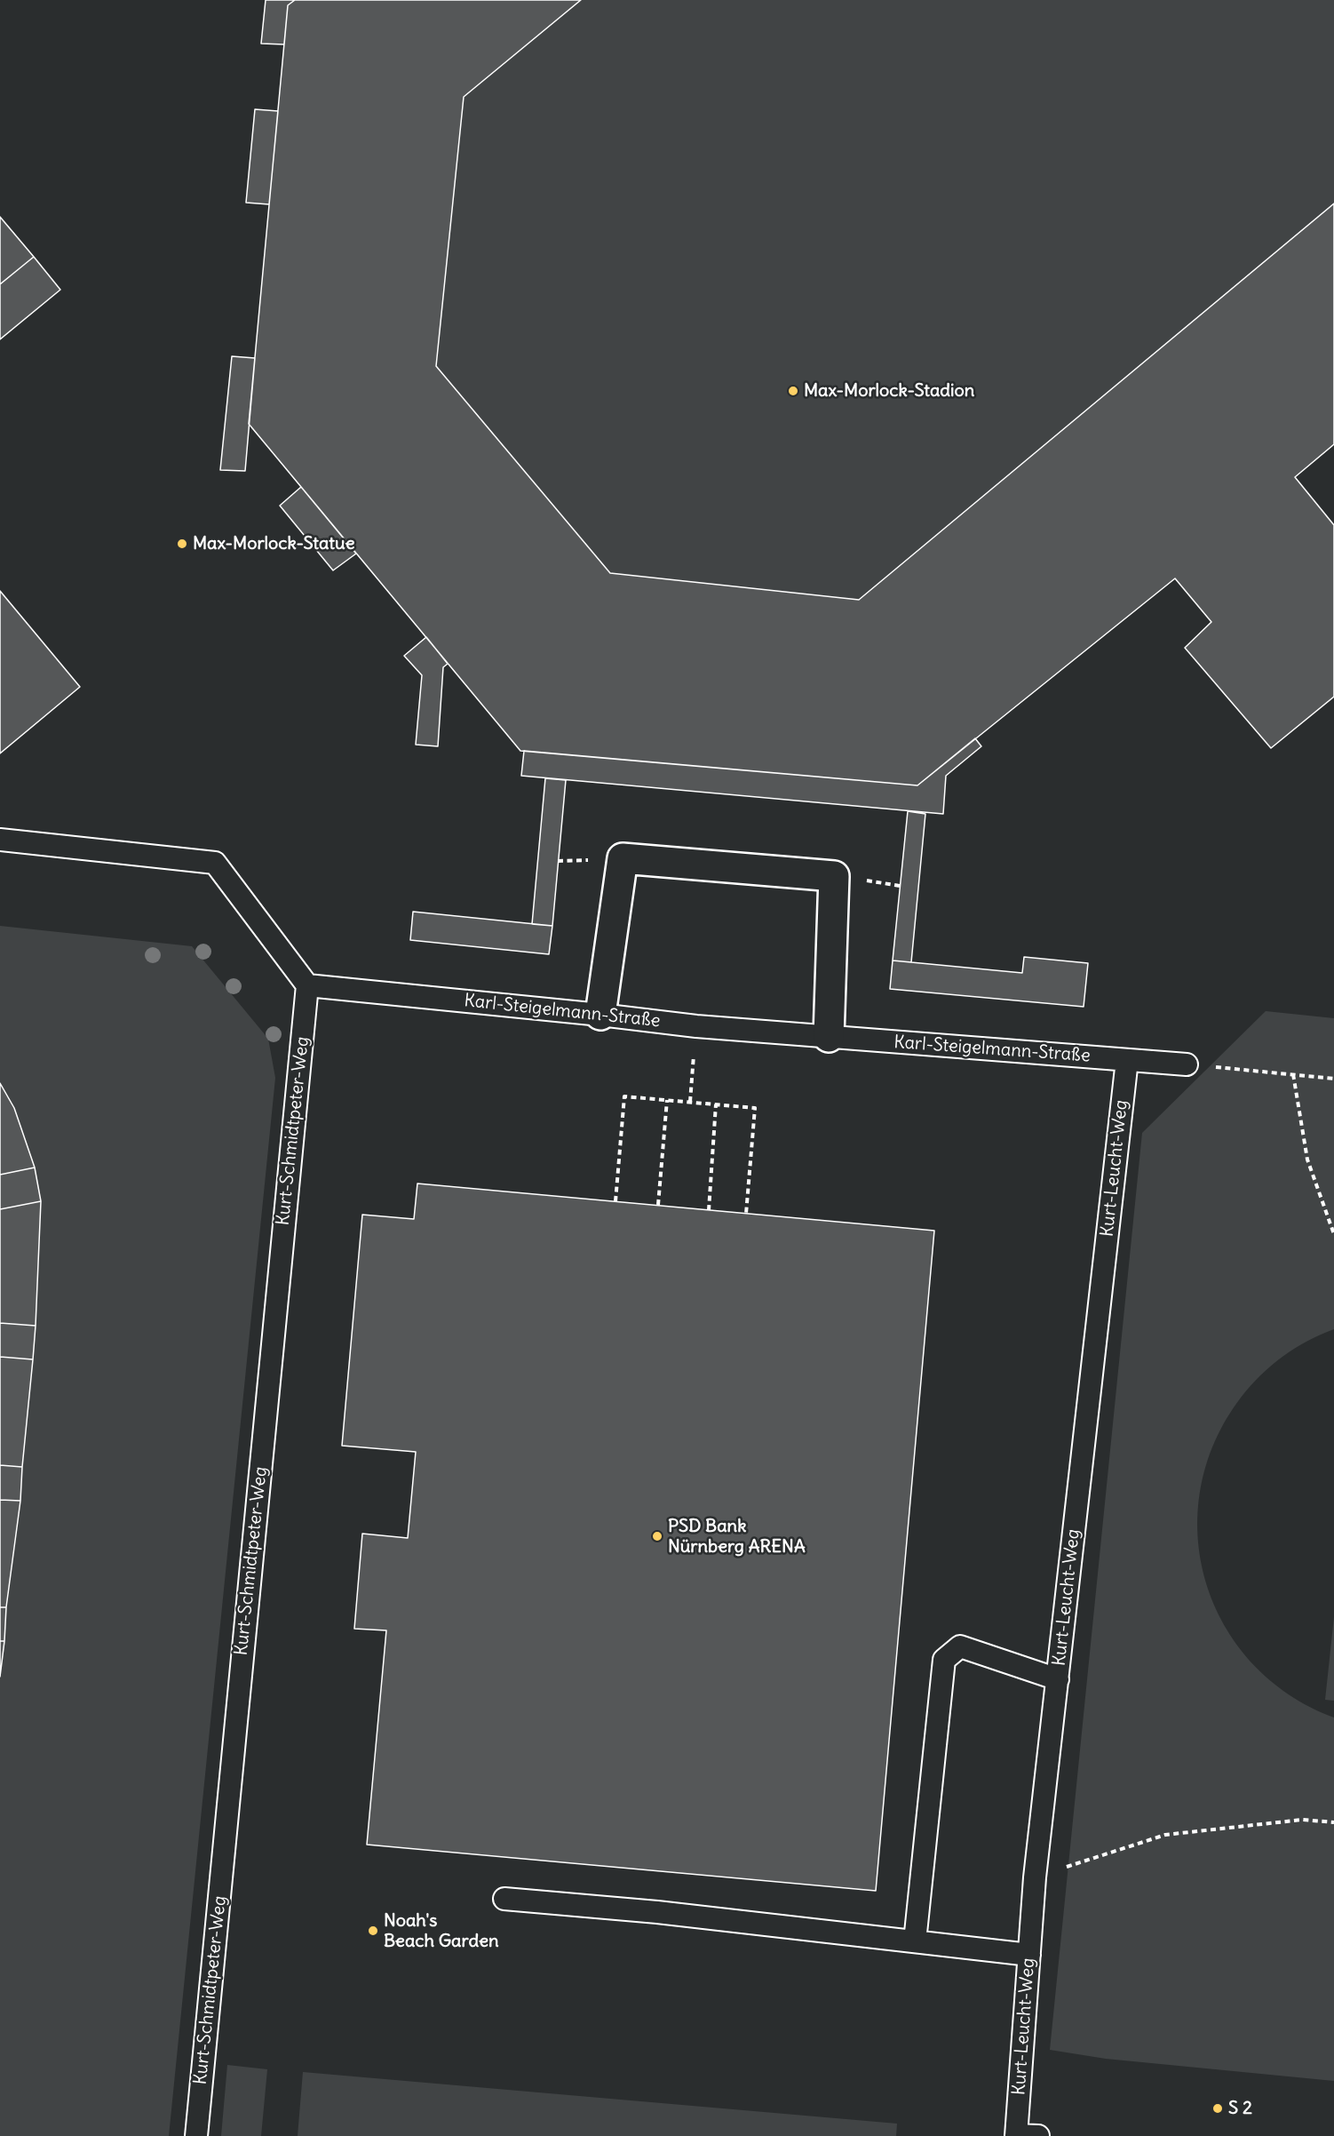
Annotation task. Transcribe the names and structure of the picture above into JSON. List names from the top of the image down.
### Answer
{
  "streets": {
    "lane": ["Karl-Steigelmann-Straße", "Kurt-Schmidtpeter-Weg", "Kurt-Leucht-Weg"]
  },
  "crossings": [
    ["Karl-Steigelmann-Straße", "Kurt-Schmidtpeter-Weg"],
    ["Karl-Steigelmann-Straße", "Kurt-Leucht-Weg"]
  ],
  "places": [
    "Max-Morlock-Stadion",
    "Max-Morlock-Statue",
    "PSD Bank Nürnberg ARENA",
    "Noah's Beach Garden",
    "S 2"
  ]
}
